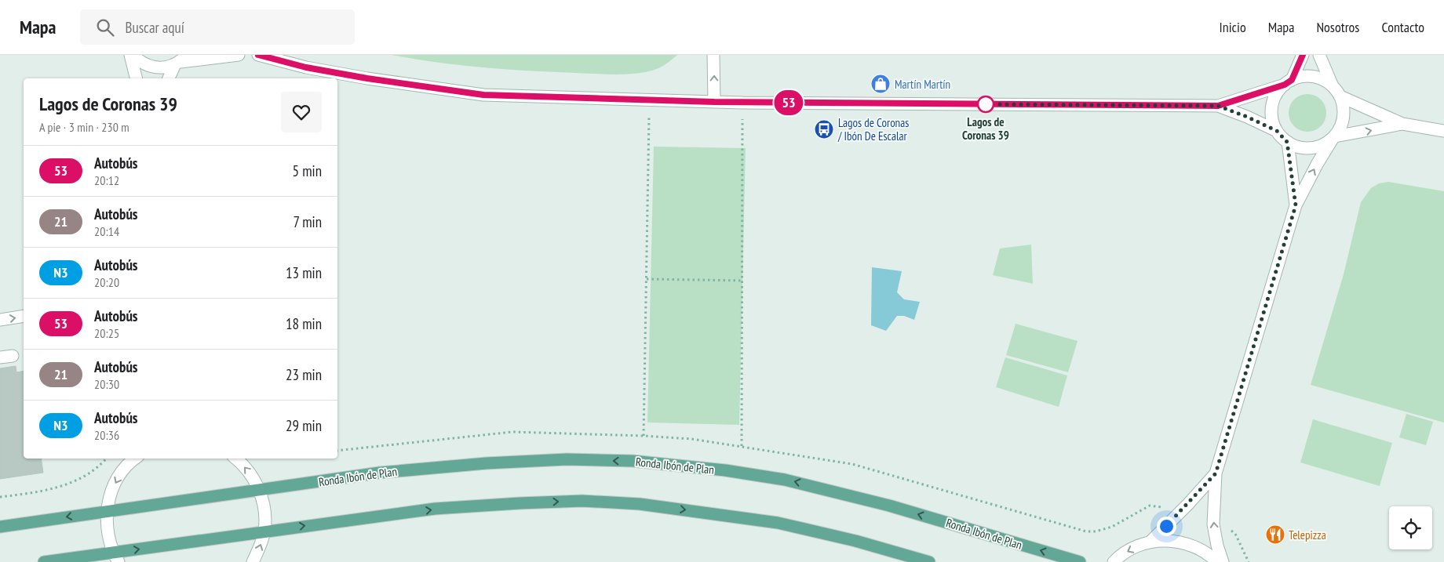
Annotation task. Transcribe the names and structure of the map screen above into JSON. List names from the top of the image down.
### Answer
{
  "streets": {
    "main road": ["Ronda Ibón de Plan"]
  },
  "places": {
    "shop": ["Martín Martín"],
    "other": ["Lagos de Coronas 39"],
    "bus stop": ["Lagos de Coronas / Ibón De Escalar"],
    "restaurant": ["Telepizza"]
  },
  "lines": ["bus line 53"],
  "page": {
    "header": "Mapa",
    "search": "Buscar aquí",
    "nav": [
      "Inicio",
      "Mapa",
      "Nosotros",
      "Contacto"
    ],
    "on_map": "53",
    "heading": ["Lagos de Coronas 39", "A pie · 3 min · 230 m"],
    "list": [
      {
        "mark": "53",
        "name": "Autobús",
        "note": "20:12",
        "value": "5 min"
      },
      {
        "mark": "21",
        "name": "Autobús",
        "note": "20:14",
        "value": "7 min"
      },
      {
        "mark": "N3",
        "name": "Autobús",
        "note": "20:20",
        "value": "13 min"
      },
      {
        "mark": "53",
        "name": "Autobús",
        "note": "20:25",
        "value": "18 min"
      },
      {
        "mark": "21",
        "name": "Autobús",
        "note": "20:30",
        "value": "23 min"
      },
      {
        "mark": "N3",
        "name": "Autobús",
        "note": "20:36",
        "value": "29 min"
      }
    ]
  }
}
